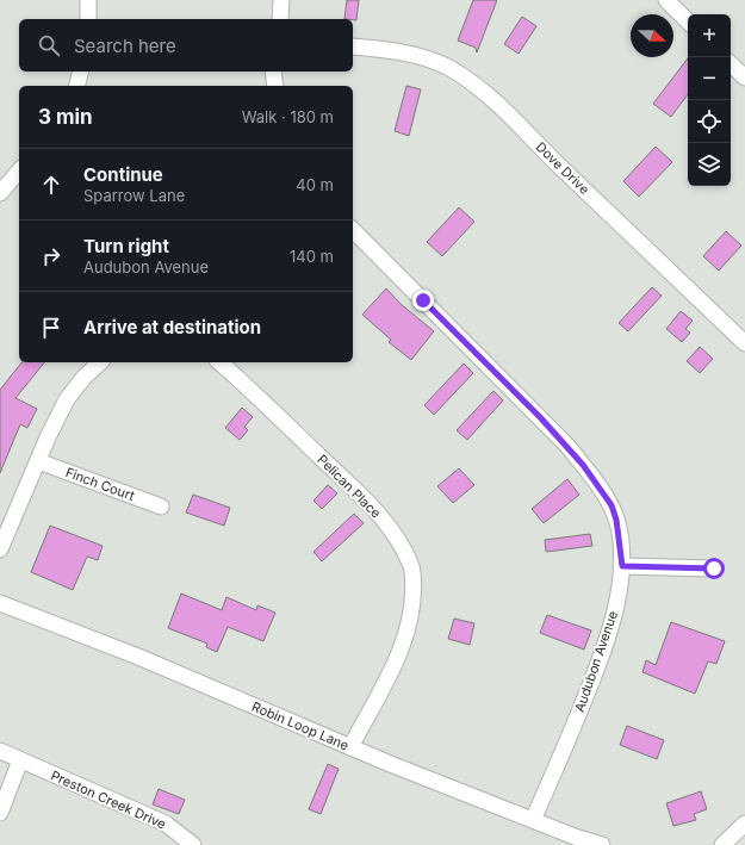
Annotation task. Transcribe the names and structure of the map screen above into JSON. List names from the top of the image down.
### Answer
{
  "streets": {
    "street": [
      "Dove Drive",
      "Finch Court",
      "Pelican Place",
      "Audubon Avenue",
      "Robin Loop Lane",
      "Preston Creek Drive"
    ]
  },
  "crossings": [
    ["Pelican Place", "Robin Loop Lane"],
    ["Audubon Avenue", "Robin Loop Lane"]
  ],
  "north": "right",
  "page": {
    "map_buttons": ["+", "−"],
    "search": "Search here",
    "heading": ["3 min", "Walk · 180 m"],
    "list": [
      ["Continue", "Sparrow Lane", "40 m"],
      ["Turn right", "Audubon Avenue", "140 m"],
      "Arrive at destination"
    ]
  }
}
